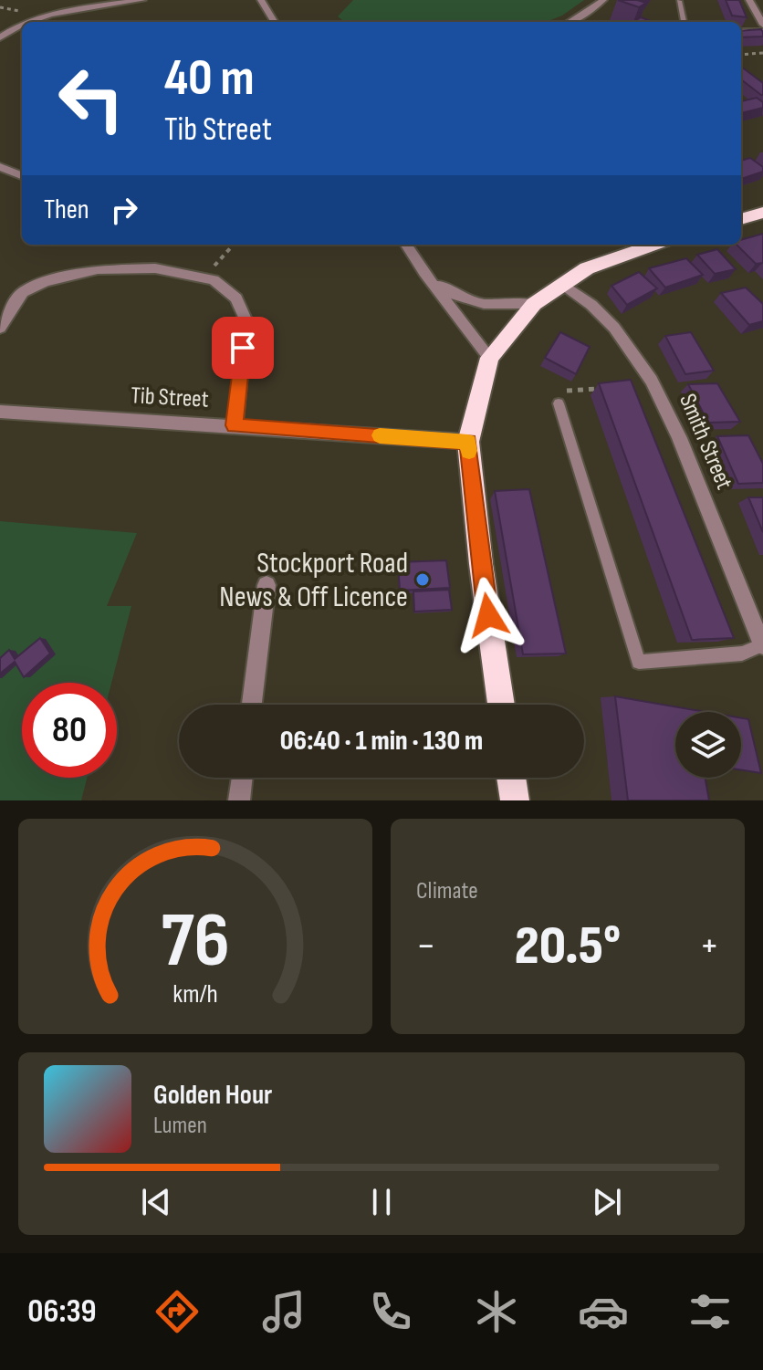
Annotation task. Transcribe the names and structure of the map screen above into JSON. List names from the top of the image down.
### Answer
{
  "streets": {
    "street": ["Tib Street", "Smith Street"]
  },
  "places": ["Stockport Road News & Off Licence"],
  "page": {
    "turn": ["40 m", "Tib Street"],
    "then": "Then",
    "limit": "80",
    "trip": "06:40 · 1 min · 130 m",
    "tile": "Climate",
    "heat": ["−", "20.5°", "+"],
    "song": ["Golden Hour", "Lumen"],
    "tabs": "06:39",
    "gauge": ["76", "km/h"]
  }
}
